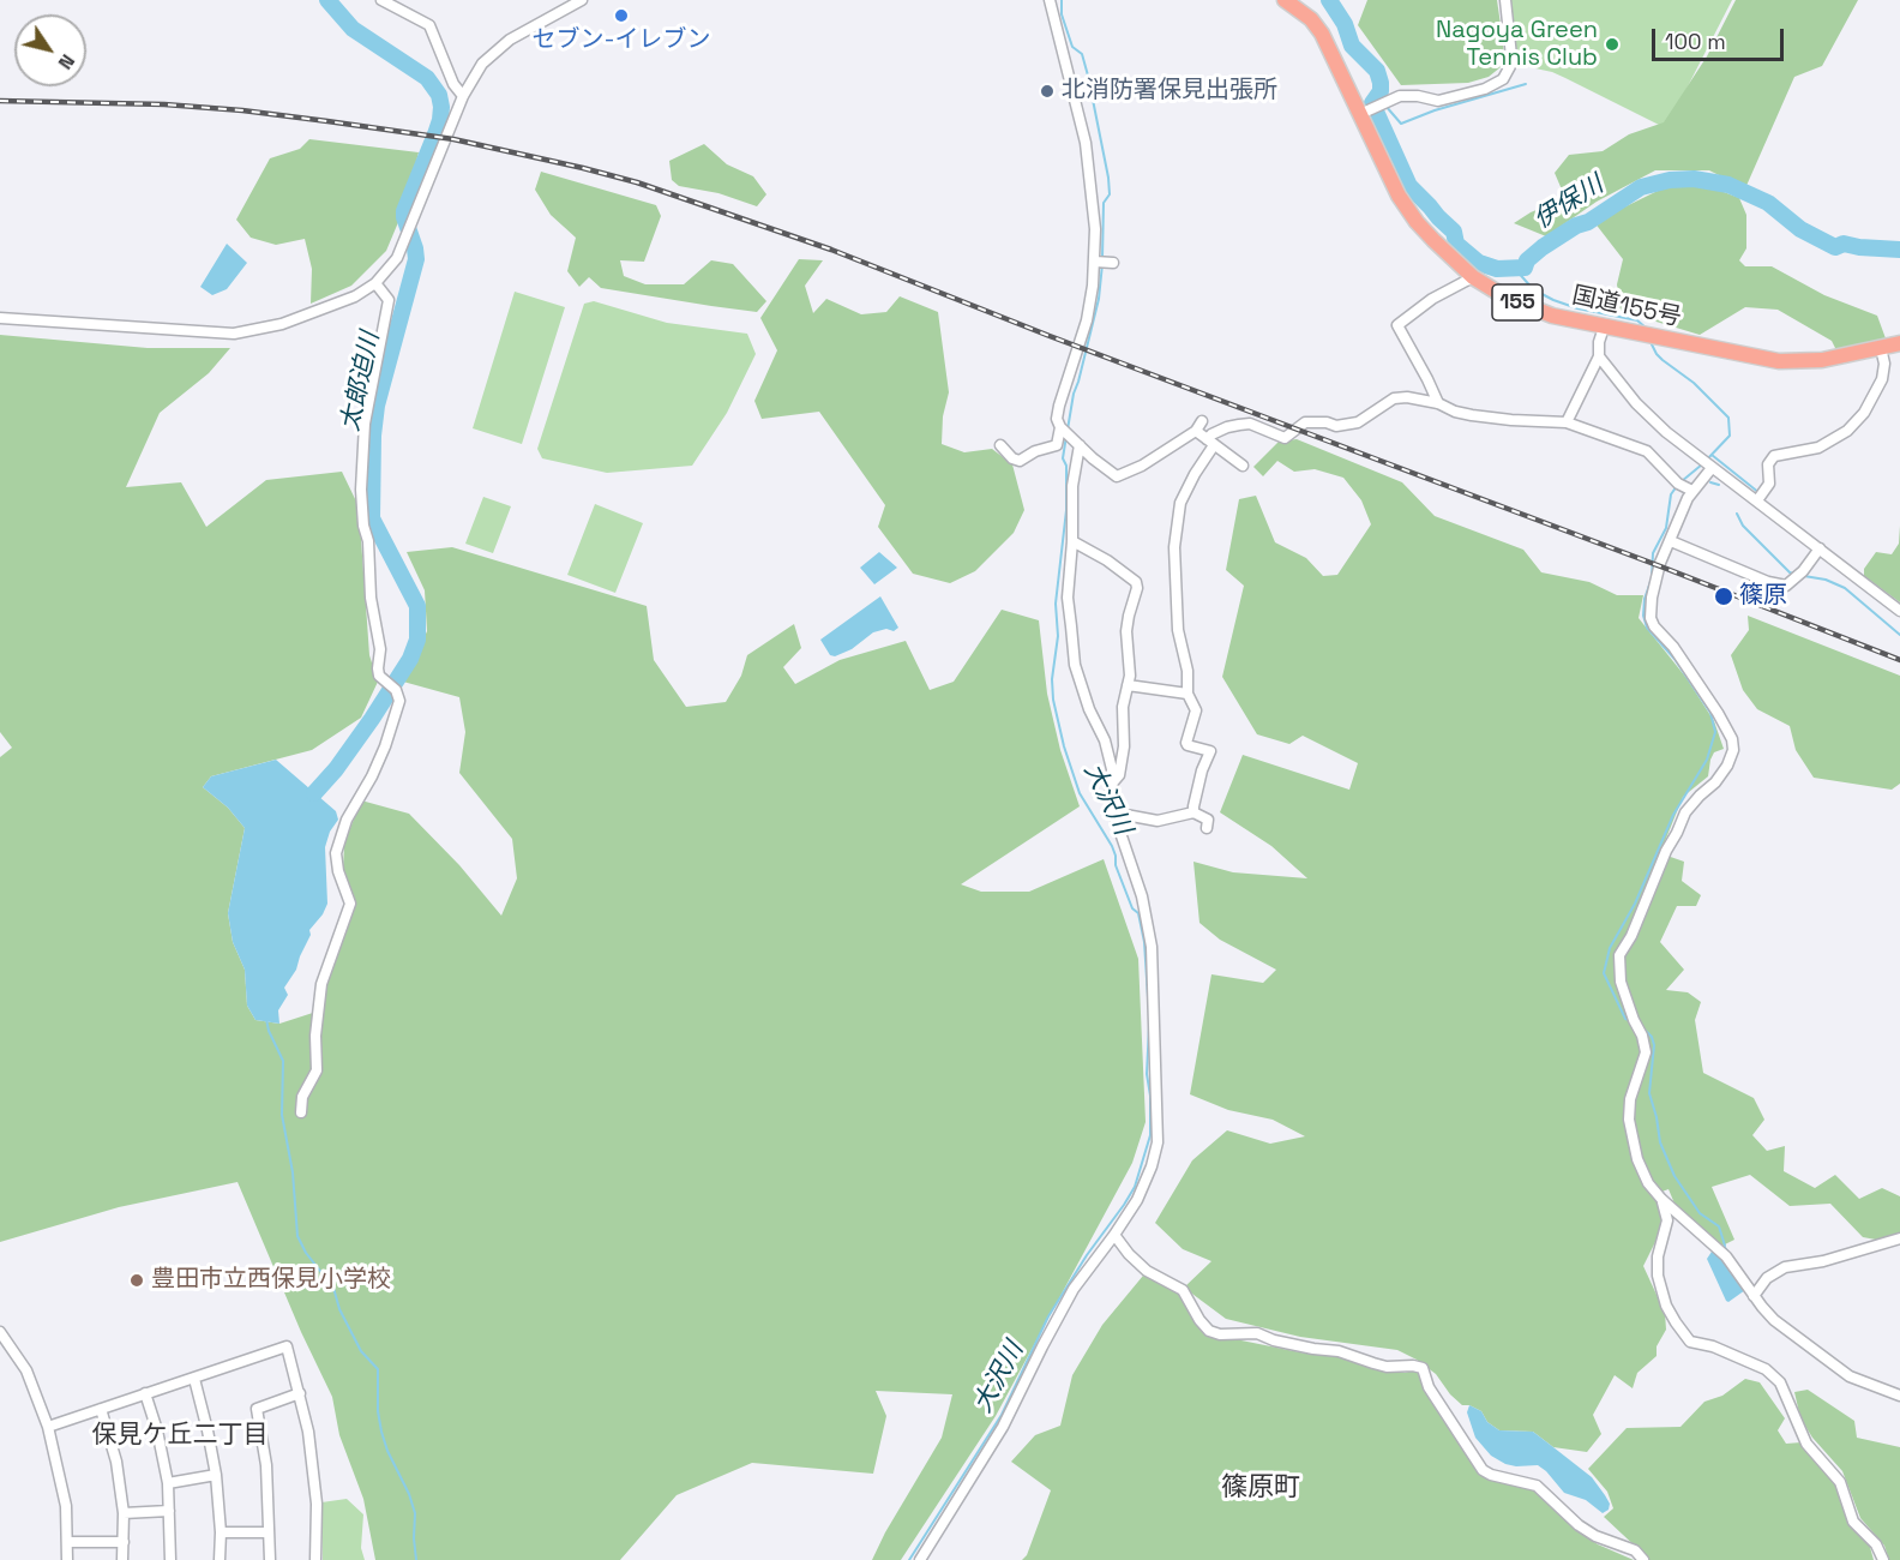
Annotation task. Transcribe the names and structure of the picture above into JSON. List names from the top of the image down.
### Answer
{
  "streets": {
    "highway": ["155", "国道155号"]
  },
  "districts": ["保見ケ丘二丁目", "篠原町"],
  "water": ["伊保川", "太郎迫川", "大沢川"],
  "places": [
    "セブン-イレブン",
    "Nagoya Green Tennis Club",
    "北消防署保見出張所",
    "篠原",
    "豊田市立西保見小学校"
  ],
  "scale_bar": "100 m",
  "north": "bottom right"
}
